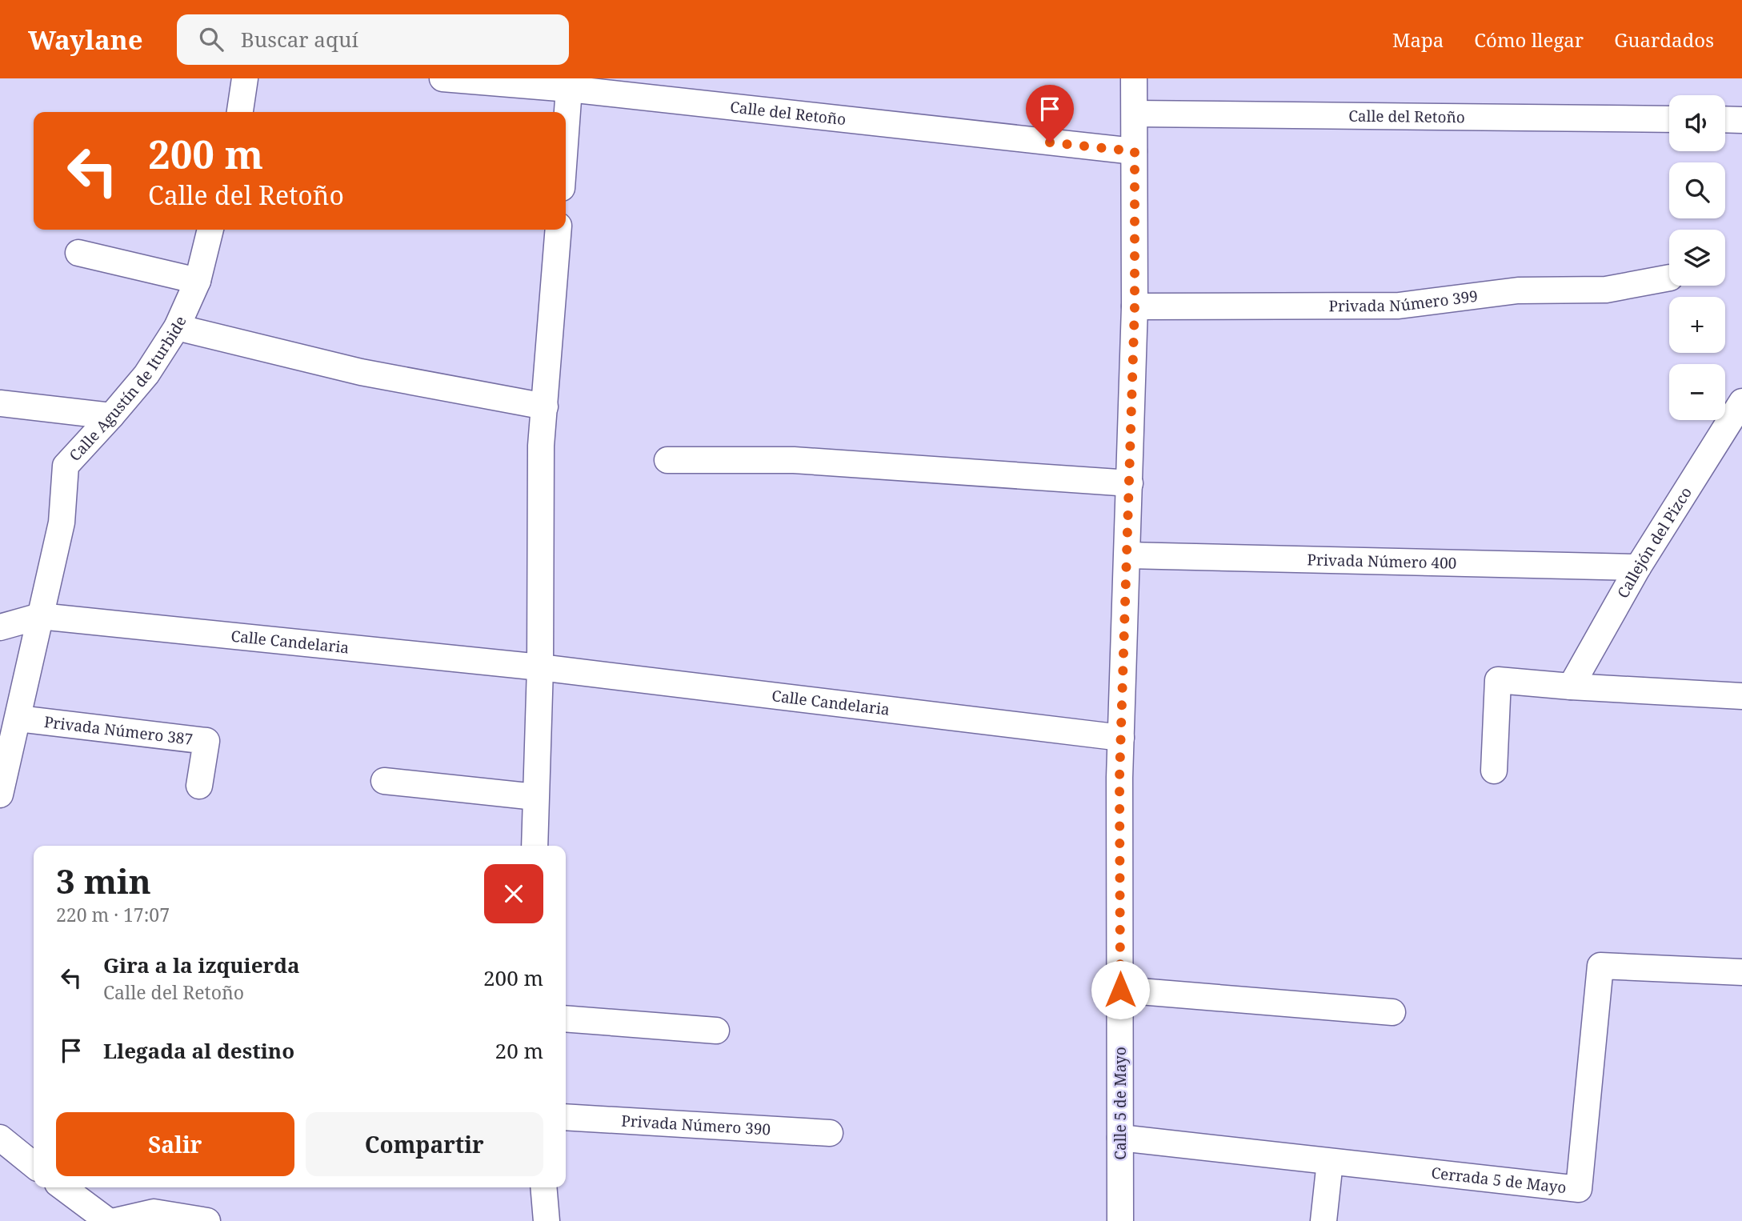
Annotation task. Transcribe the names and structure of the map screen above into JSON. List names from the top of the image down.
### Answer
{
  "streets": {
    "street": [
      "Calle del Retoño",
      "Privada Número 399",
      "Calle Agustín de Iturbide",
      "Callejón del Pizco",
      "Privada Número 400",
      "Calle Candelaria",
      "Privada Número 387",
      "Calle 5 de Mayo",
      "Privada Número 390",
      "Cerrada 5 de Mayo"
    ]
  },
  "crossings": [
    ["Calle del Retoño", "Calle 5 de Mayo"],
    ["Privada Número 399", "Calle 5 de Mayo"],
    ["Calle Agustín de Iturbide", "Calle Candelaria"],
    ["Calle Agustín de Iturbide", "Privada Número 387"],
    ["Callejón del Pizco", "Privada Número 400"],
    ["Privada Número 400", "Calle 5 de Mayo"],
    ["Calle Candelaria", "Calle 5 de Mayo"],
    ["Calle 5 de Mayo", "Cerrada 5 de Mayo"]
  ],
  "page": {
    "header": "Waylane",
    "search": "Buscar aquí",
    "nav": ["Mapa", "Cómo llegar", "Guardados"],
    "map_buttons": ["+", "−"],
    "turn": ["200 m", "Calle del Retoño"],
    "heading": ["3 min", "220 m · 17:07"],
    "list": [
      {
        "name": "Gira a la izquierda",
        "note": "Calle del Retoño",
        "value": "200 m"
      },
      {
        "name": "Llegada al destino",
        "value": "20 m"
      }
    ],
    "buttons": ["Salir", "Compartir"]
  }
}
